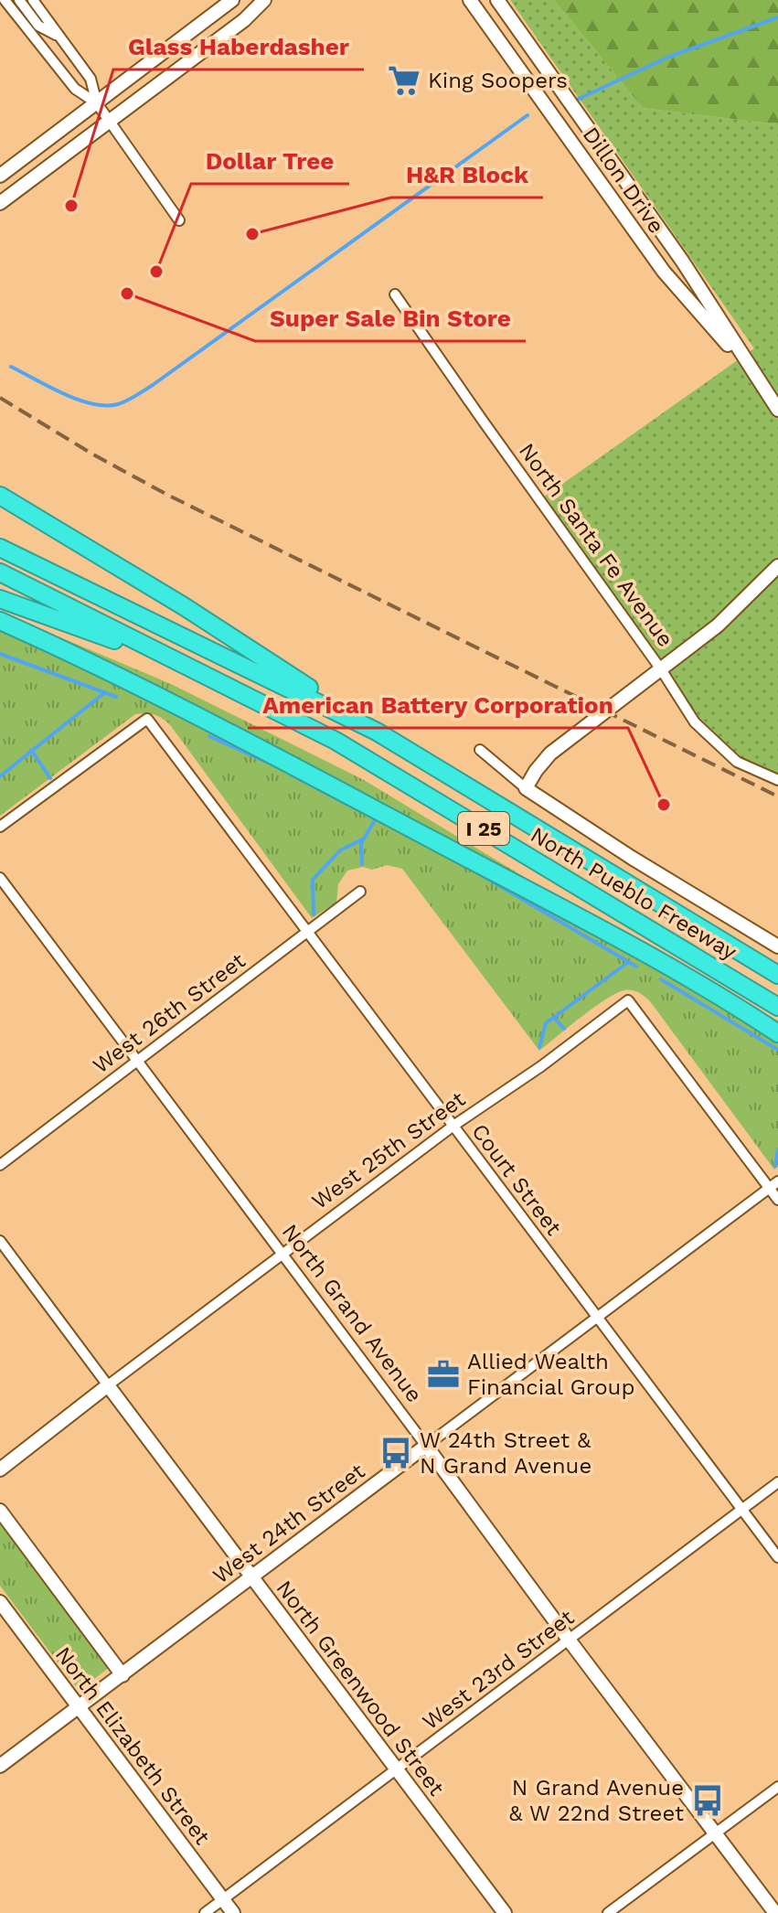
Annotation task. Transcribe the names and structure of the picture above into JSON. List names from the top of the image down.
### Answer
{
  "streets": {
    "highway": ["I 25", "North Pueblo Freeway"],
    "street": [
      "Dillon Drive",
      "North Santa Fe Avenue",
      "West 26th Street",
      "West 25th Street",
      "Court Street",
      "North Grand Avenue",
      "West 24th Street",
      "West 23rd Street",
      "North Greenwood Street",
      "North Elizabeth Street"
    ]
  },
  "crossings": [
    ["West 26th Street", "Court Street"],
    ["West 26th Street", "North Grand Avenue"],
    ["West 25th Street", "Court Street"],
    ["West 25th Street", "North Grand Avenue"],
    ["West 25th Street", "West 24th Street"],
    ["West 25th Street", "North Greenwood Street"],
    ["Court Street", "West 24th Street"],
    ["Court Street", "West 23rd Street"],
    ["North Grand Avenue", "West 24th Street"],
    ["North Grand Avenue", "West 23rd Street"],
    ["West 24th Street", "North Greenwood Street"],
    ["West 24th Street", "North Elizabeth Street"],
    ["West 23rd Street", "North Greenwood Street"],
    ["West 23rd Street", "North Elizabeth Street"]
  ],
  "places": {
    "supermarket": ["King Soopers"],
    "other": [
      "Glass Haberdasher",
      "H&R Block",
      "Dollar Tree",
      "Super Sale Bin Store",
      "American Battery Corporation"
    ],
    "office": ["Allied Wealth Financial Group"],
    "bus stop": ["W 24th Street & N Grand Avenue", "N Grand Avenue & W 22nd Street"]
  }
}
